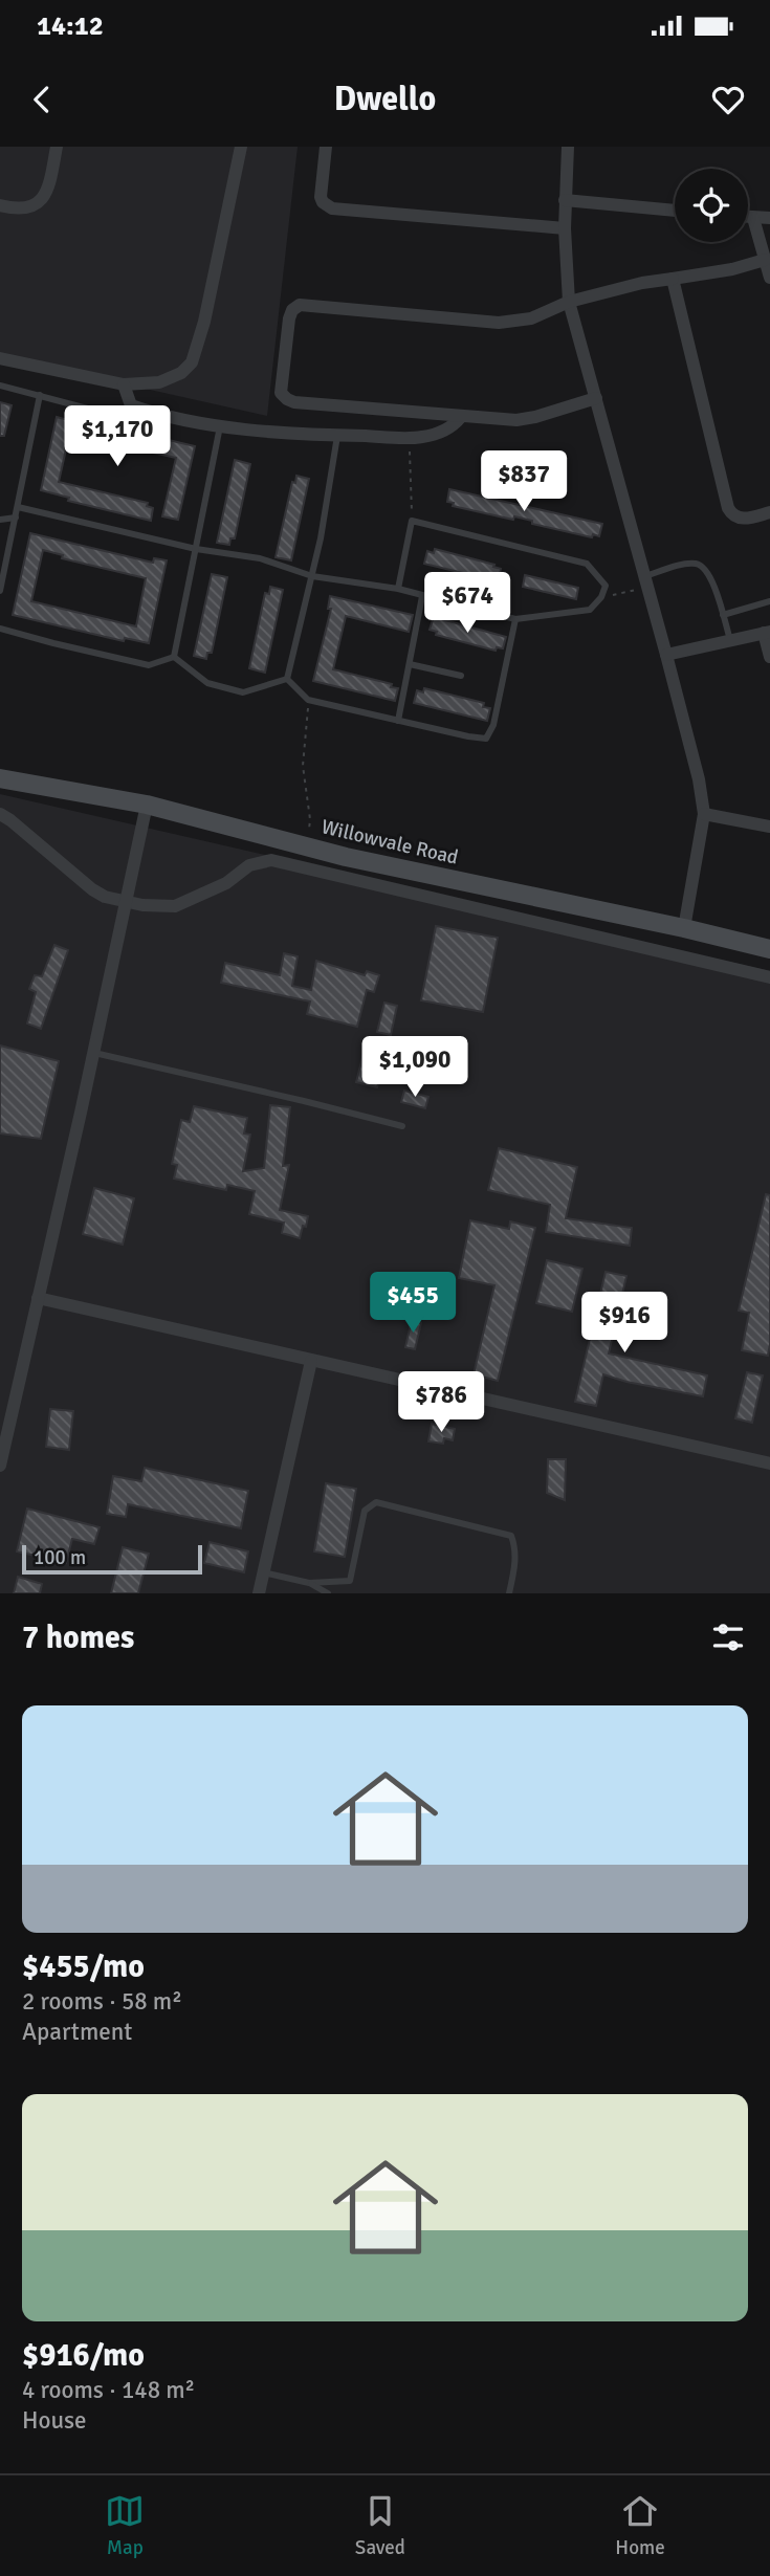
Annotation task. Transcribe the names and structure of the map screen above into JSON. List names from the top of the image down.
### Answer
{
  "streets": {
    "main road": ["Willowvale Road"]
  },
  "scale_bar": "100 m",
  "page": {
    "status": "14:12",
    "header": "Dwello",
    "price": [
      "$1,170",
      "$837",
      "$674",
      "$1,090",
      "$455",
      "$916",
      "$786"
    ],
    "scale": "100 m",
    "heading": "7 homes",
    "list": [
      {
        "name": "$455/mo",
        "note": "2 rooms · 58 m² · Apartment"
      },
      {
        "name": "$916/mo",
        "note": "4 rooms · 148 m² · House"
      }
    ],
    "tabs": ["Map", "Saved", "Home"]
  }
}
